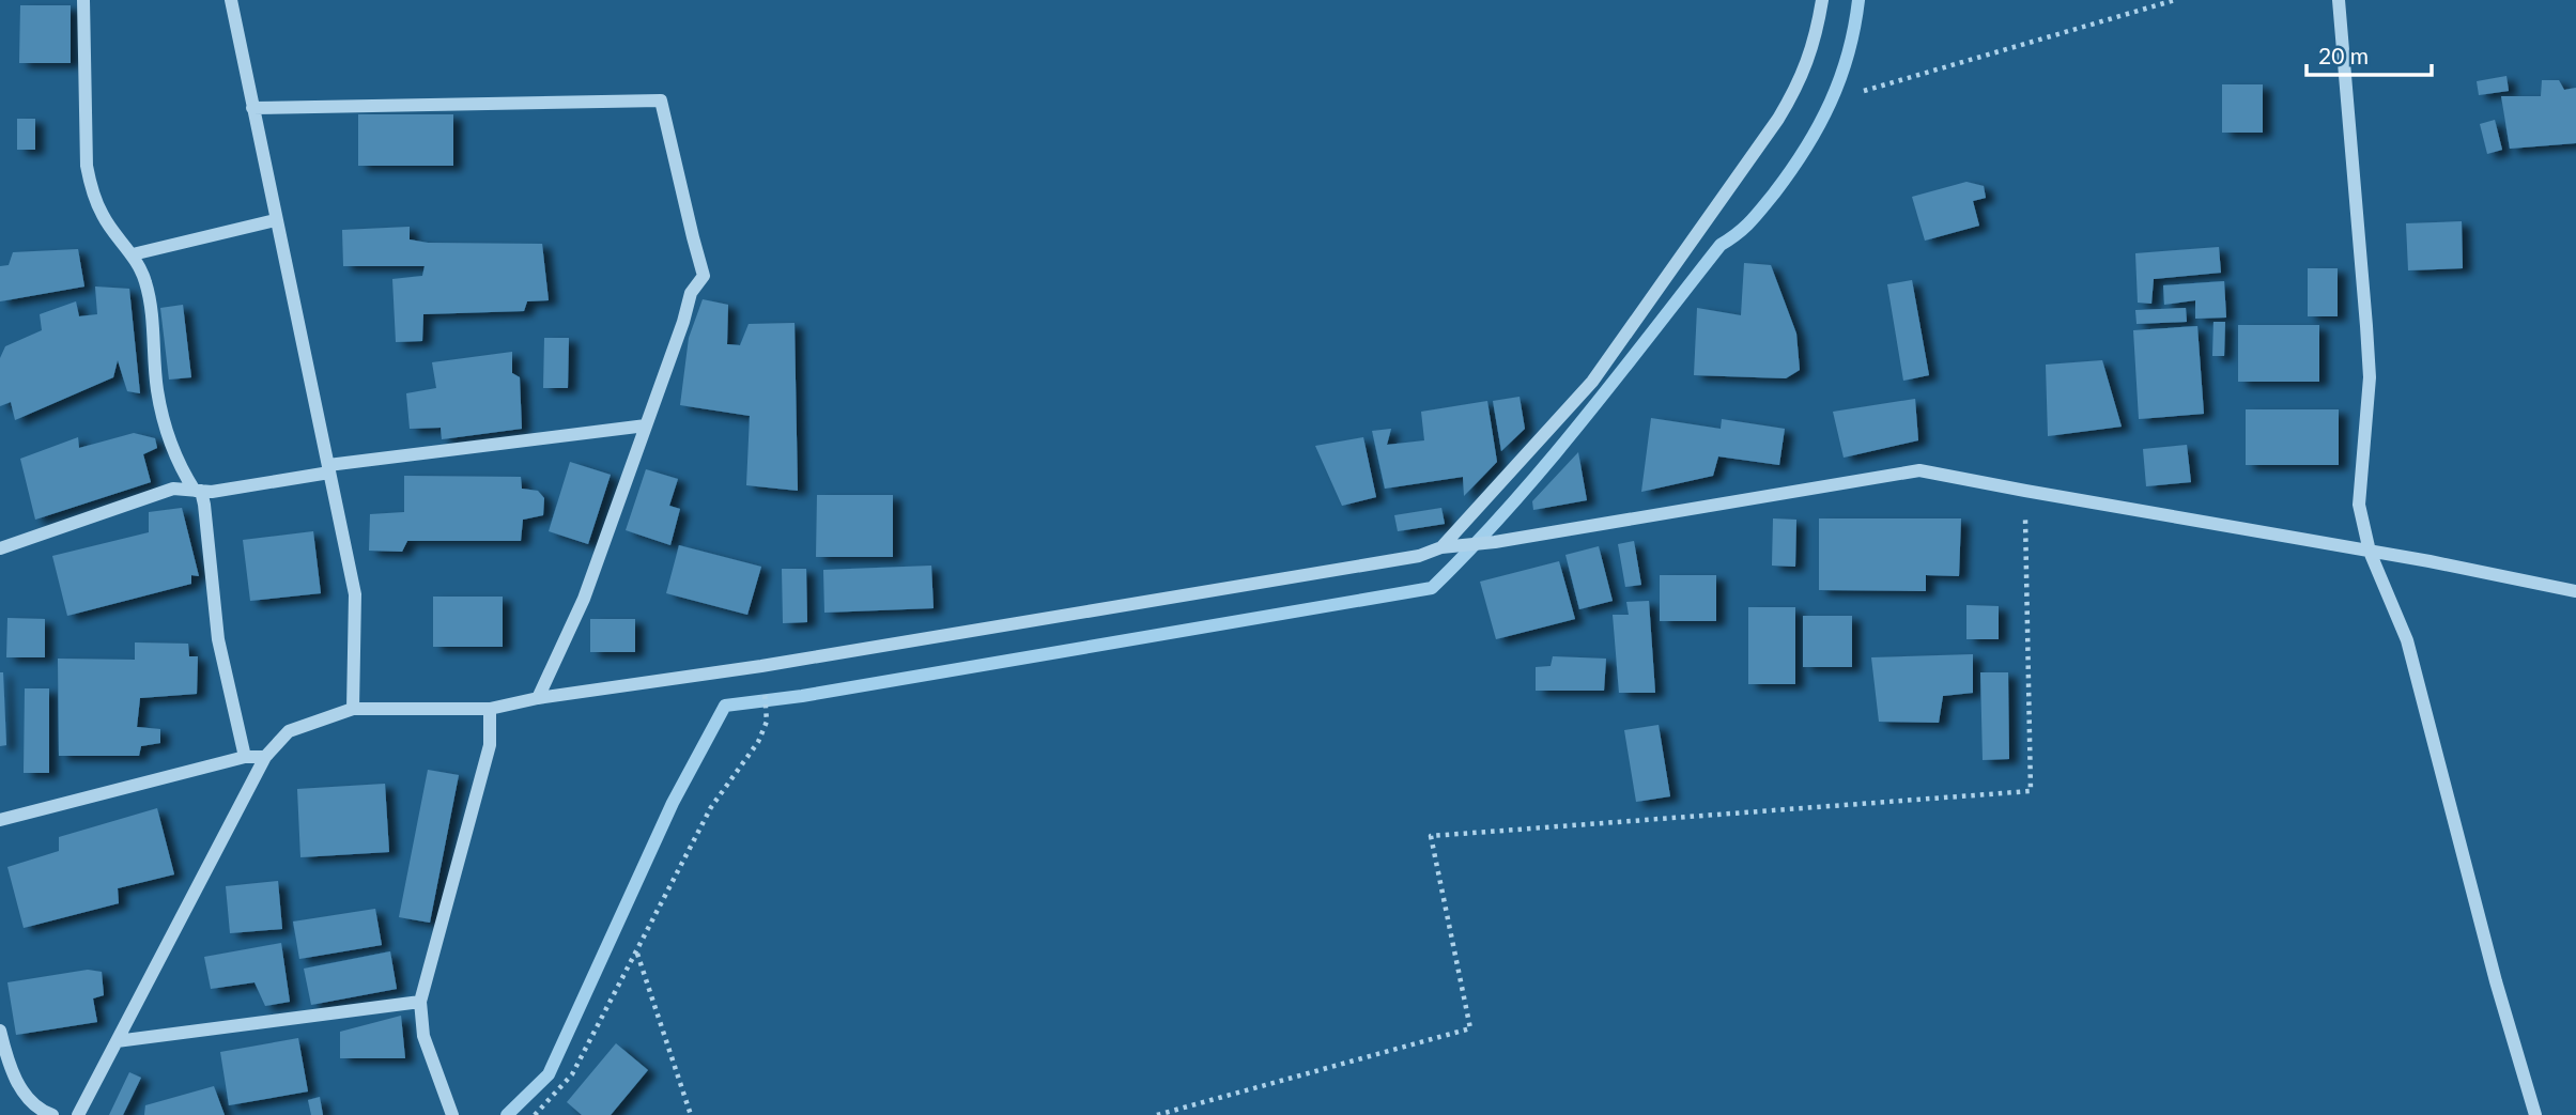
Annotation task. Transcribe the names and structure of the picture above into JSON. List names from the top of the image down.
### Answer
{
  "scale_bar": "20 m"
}
